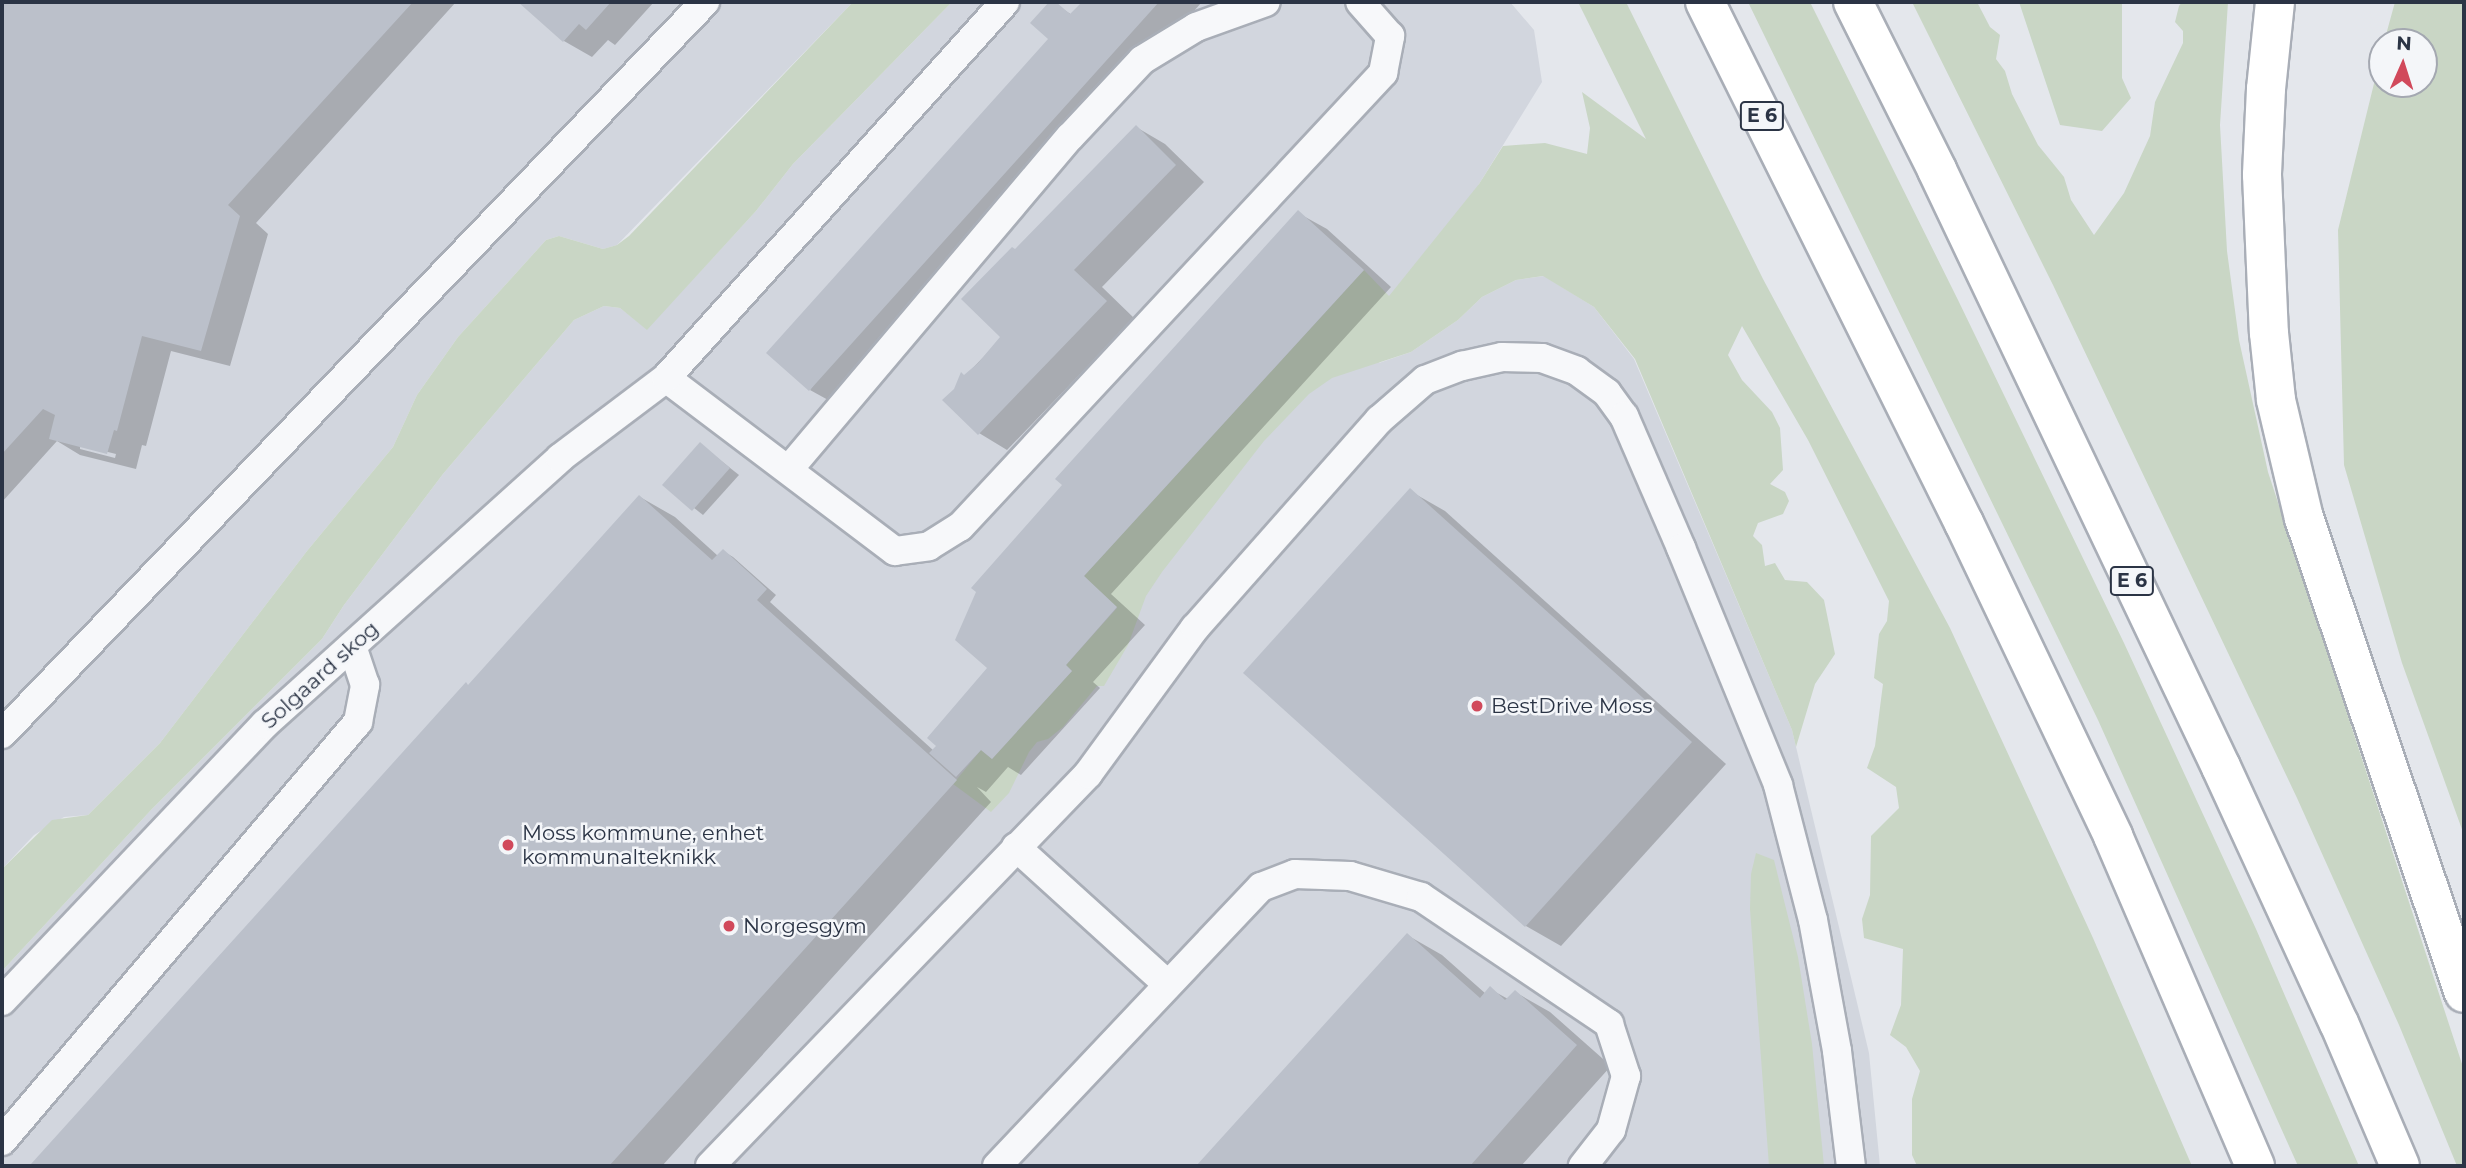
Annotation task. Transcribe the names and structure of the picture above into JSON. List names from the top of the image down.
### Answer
{
  "streets": {
    "highway": ["E 6"],
    "lane": ["Solgaard skog"]
  },
  "places": ["BestDrive Moss", "Moss kommune, enhet kommunalteknikk", "Norgesgym"],
  "north": "top"
}
